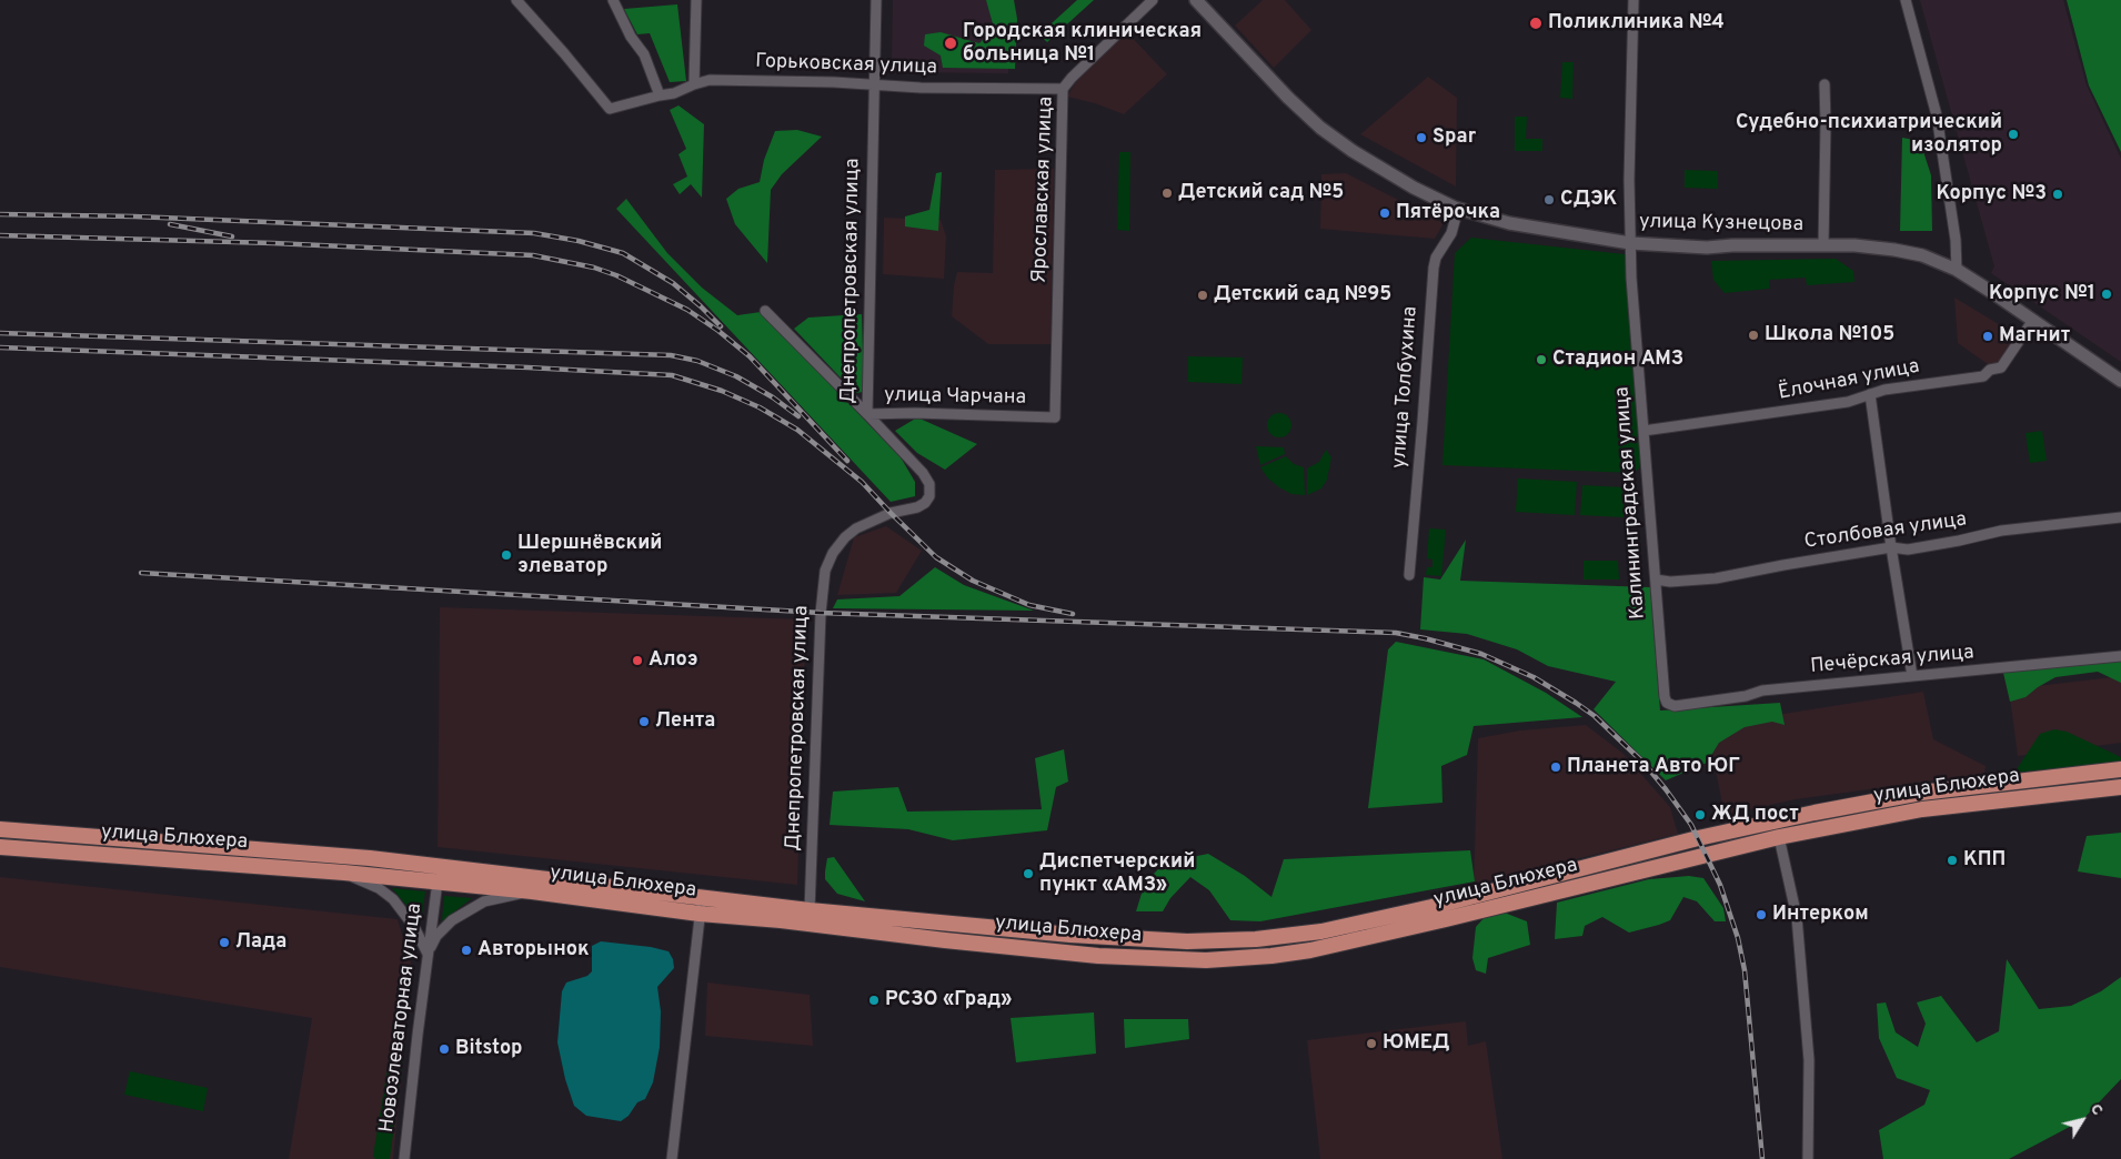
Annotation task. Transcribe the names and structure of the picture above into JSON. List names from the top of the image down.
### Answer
{
  "streets": {
    "main road": ["улица Блюхера"],
    "street": [
      "Горьковская улица",
      "Ярославская улица",
      "улица Кузнецова",
      "Днепропетровская улица",
      "Ёлочная улица",
      "улица Толбухина",
      "улица Чарчана",
      "Калининградская улица",
      "Столбовая улица",
      "Печёрская улица",
      "Новоэлеваторная улица"
    ]
  },
  "crossings": [
    ["Горьковская улица", "Ярославская улица"],
    ["Горьковская улица", "Днепропетровская улица"],
    ["Ярославская улица", "улица Чарчана"],
    ["улица Кузнецова", "Ёлочная улица"],
    ["улица Кузнецова", "улица Толбухина"],
    ["улица Кузнецова", "Калининградская улица"],
    ["Днепропетровская улица", "улица Чарчана"],
    ["Днепропетровская улица", "улица Блюхера"],
    ["Ёлочная улица", "Калининградская улица"],
    ["Калининградская улица", "Столбовая улица"],
    ["Калининградская улица", "Печёрская улица"],
    ["улица Блюхера", "Новоэлеваторная улица"]
  ],
  "places": [
    "Поликлиника №4",
    "Городская клиническая больница №1",
    "Судебно-психиатрический изолятор",
    "Spar",
    "Детский сад №5",
    "Корпус №3",
    "СДЭК",
    "Пятёрочка",
    "Корпус №1",
    "Детский сад №95",
    "Школа №105",
    "Магнит",
    "Стадион АМЗ",
    "Шершнёвский элеватор",
    "Алоэ",
    "Лента",
    "Планета Авто ЮГ",
    "ЖД пост",
    "КПП",
    "Диспетчерский пункт «АМЗ»",
    "Интерком",
    "Лада",
    "Авторынок",
    "РСЗО «Град»",
    "ЮМЕД",
    "Bitstop"
  ],
  "north": "top right"
}
